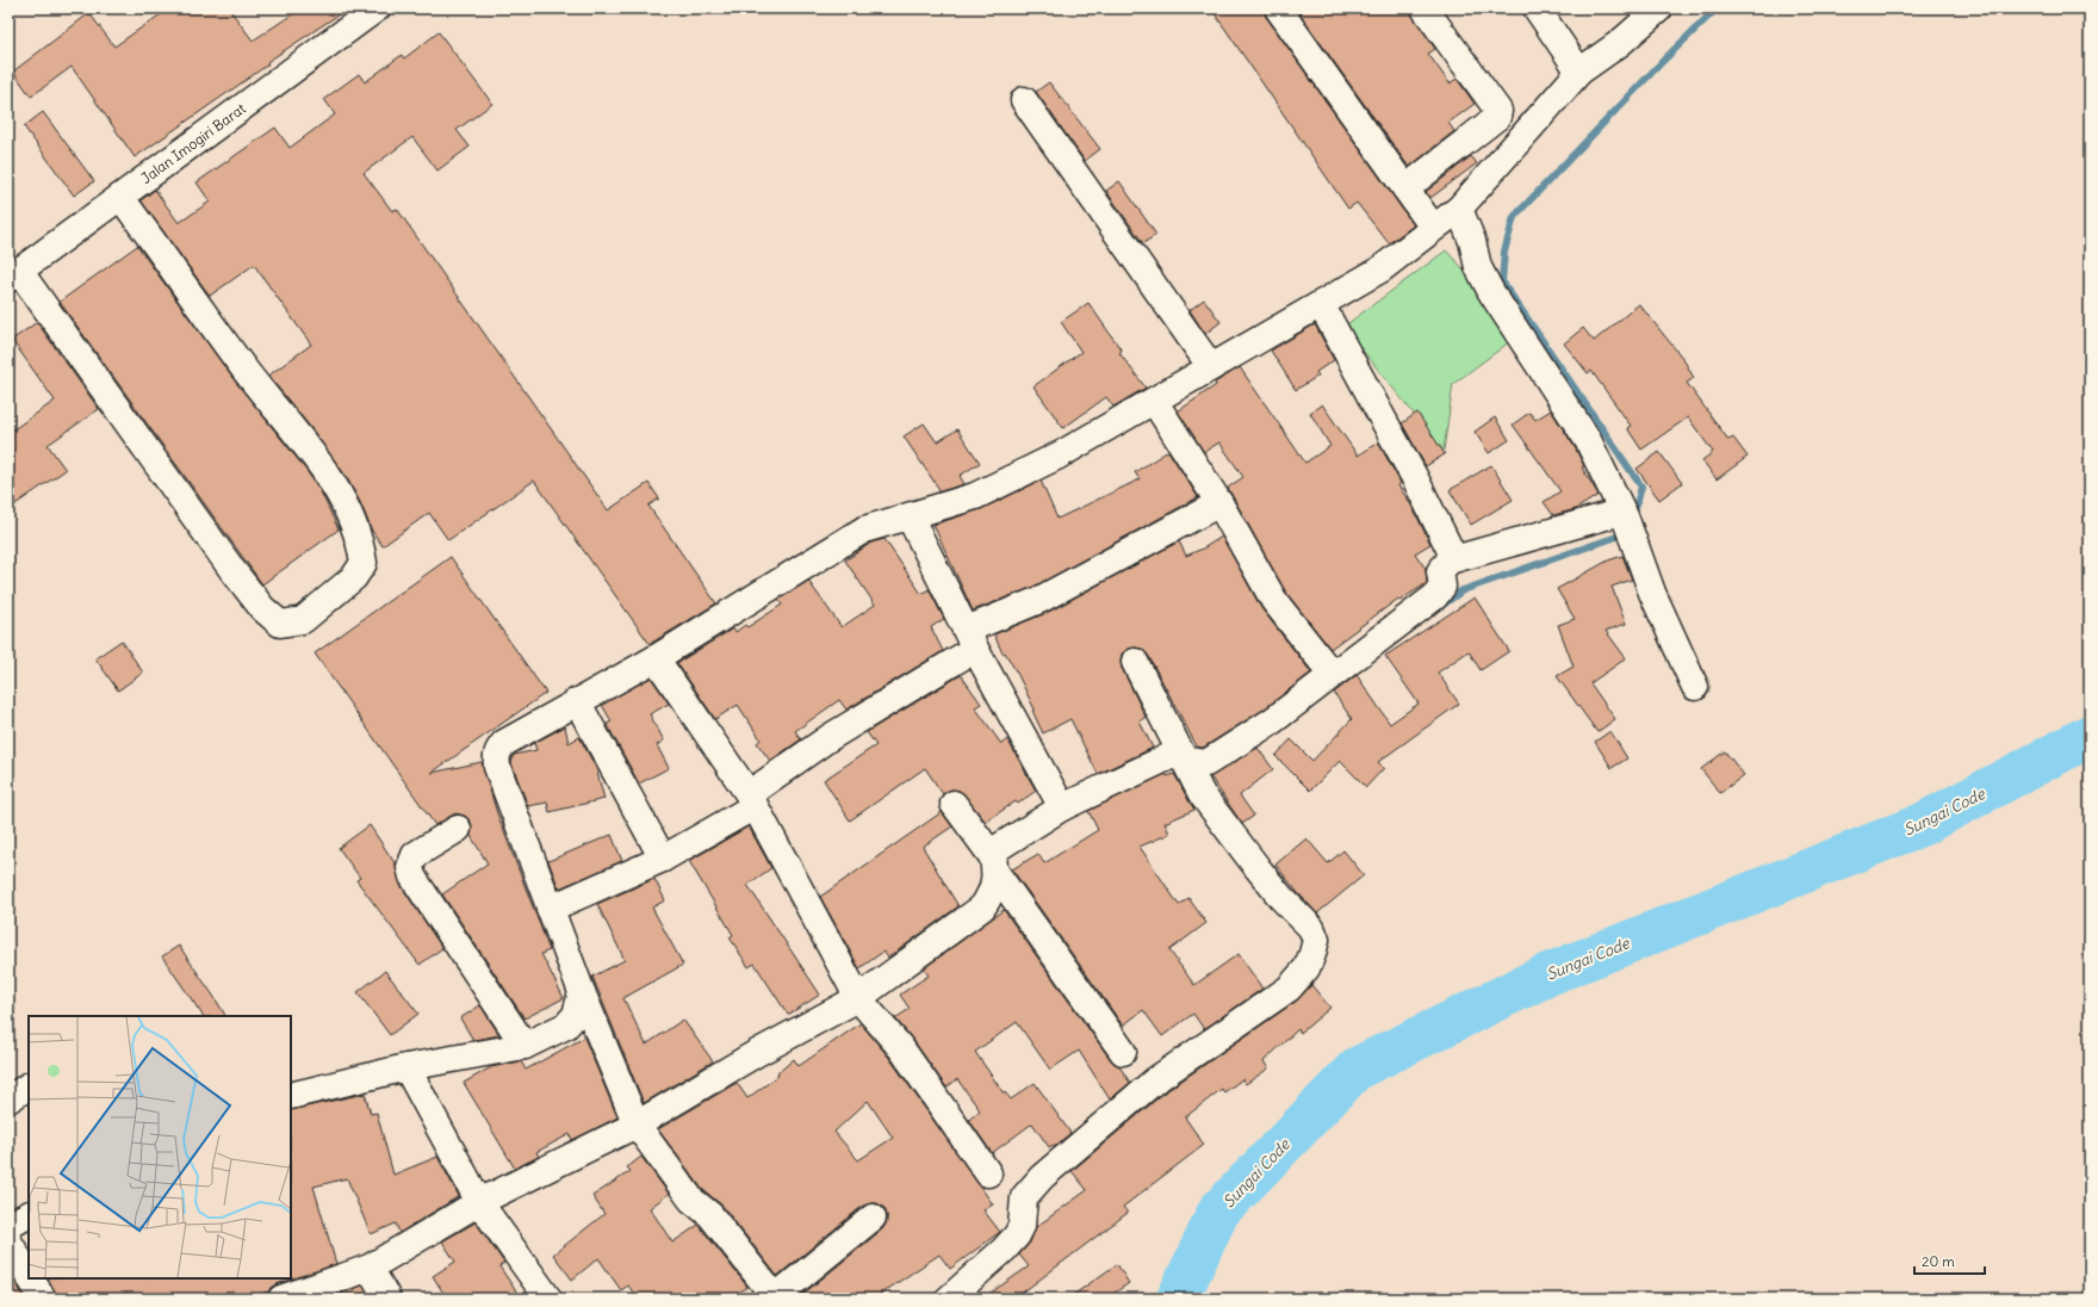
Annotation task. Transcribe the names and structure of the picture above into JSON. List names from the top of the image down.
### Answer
{
  "streets": {
    "street": ["Jalan Imogiri Barat"]
  },
  "water": ["Sungai Code"],
  "scale_bar": "20 m"
}
